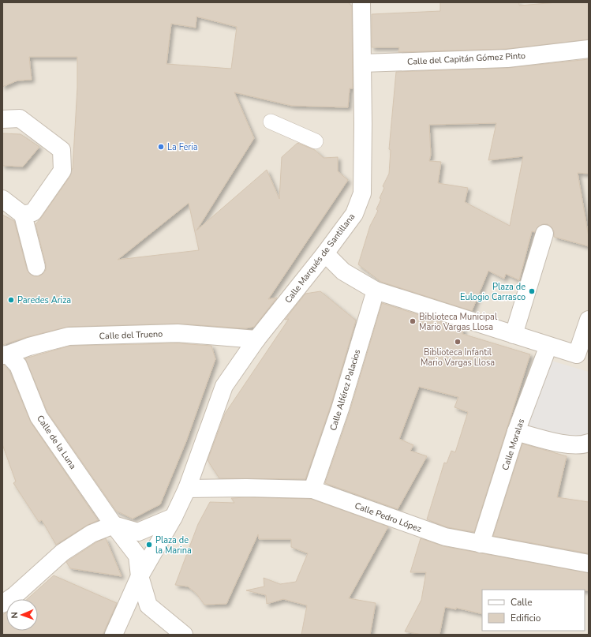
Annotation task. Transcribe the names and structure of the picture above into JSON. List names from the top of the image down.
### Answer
{
  "streets": {
    "street": [
      "Calle del Capitán Gómez Pinto",
      "Calle Marqués de Santillana",
      "Calle del Trueno",
      "Calle Alférez Palacios",
      "Calle de la Luna",
      "Calle Moralas",
      "Calle Pedro López"
    ]
  },
  "crossings": [
    ["Calle del Capitán Gómez Pinto", "Calle Marqués de Santillana"],
    ["Calle Marqués de Santillana", "Calle del Trueno"],
    ["Calle Marqués de Santillana", "Calle Pedro López"],
    ["Calle del Trueno", "Calle de la Luna"],
    ["Calle Alférez Palacios", "Calle Pedro López"],
    ["Calle Moralas", "Calle Pedro López"]
  ],
  "places": [
    "La Feria",
    "Plaza de Eulogio Carrasco",
    "Paredes Ariza",
    "Biblioteca Municipal Mario Vargas Llosa",
    "Biblioteca Infantil Mario Vargas Llosa",
    "Plaza de la Marina"
  ],
  "legend": ["Calle", "Edificio"],
  "north": "left"
}
